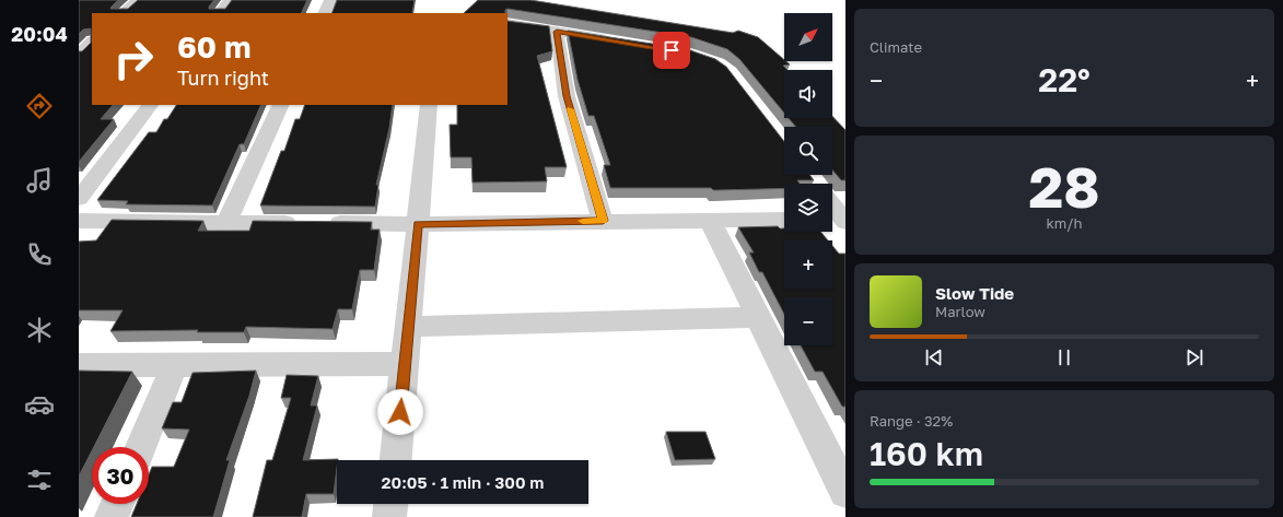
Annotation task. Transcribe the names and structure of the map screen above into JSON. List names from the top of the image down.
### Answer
{
  "north": "top right",
  "page": {
    "tabs": "20:04",
    "tile": [
      "Climate",
      ["28", "km/h"],
      ["Range · 32%", "160 km"]
    ],
    "map_buttons": ["+", "−"],
    "turn": ["60 m", "Turn right"],
    "heat": ["−", "22°", "+"],
    "song": ["Slow Tide", "Marlow"],
    "limit": "30",
    "trip": "20:05 · 1 min · 300 m"
  }
}
